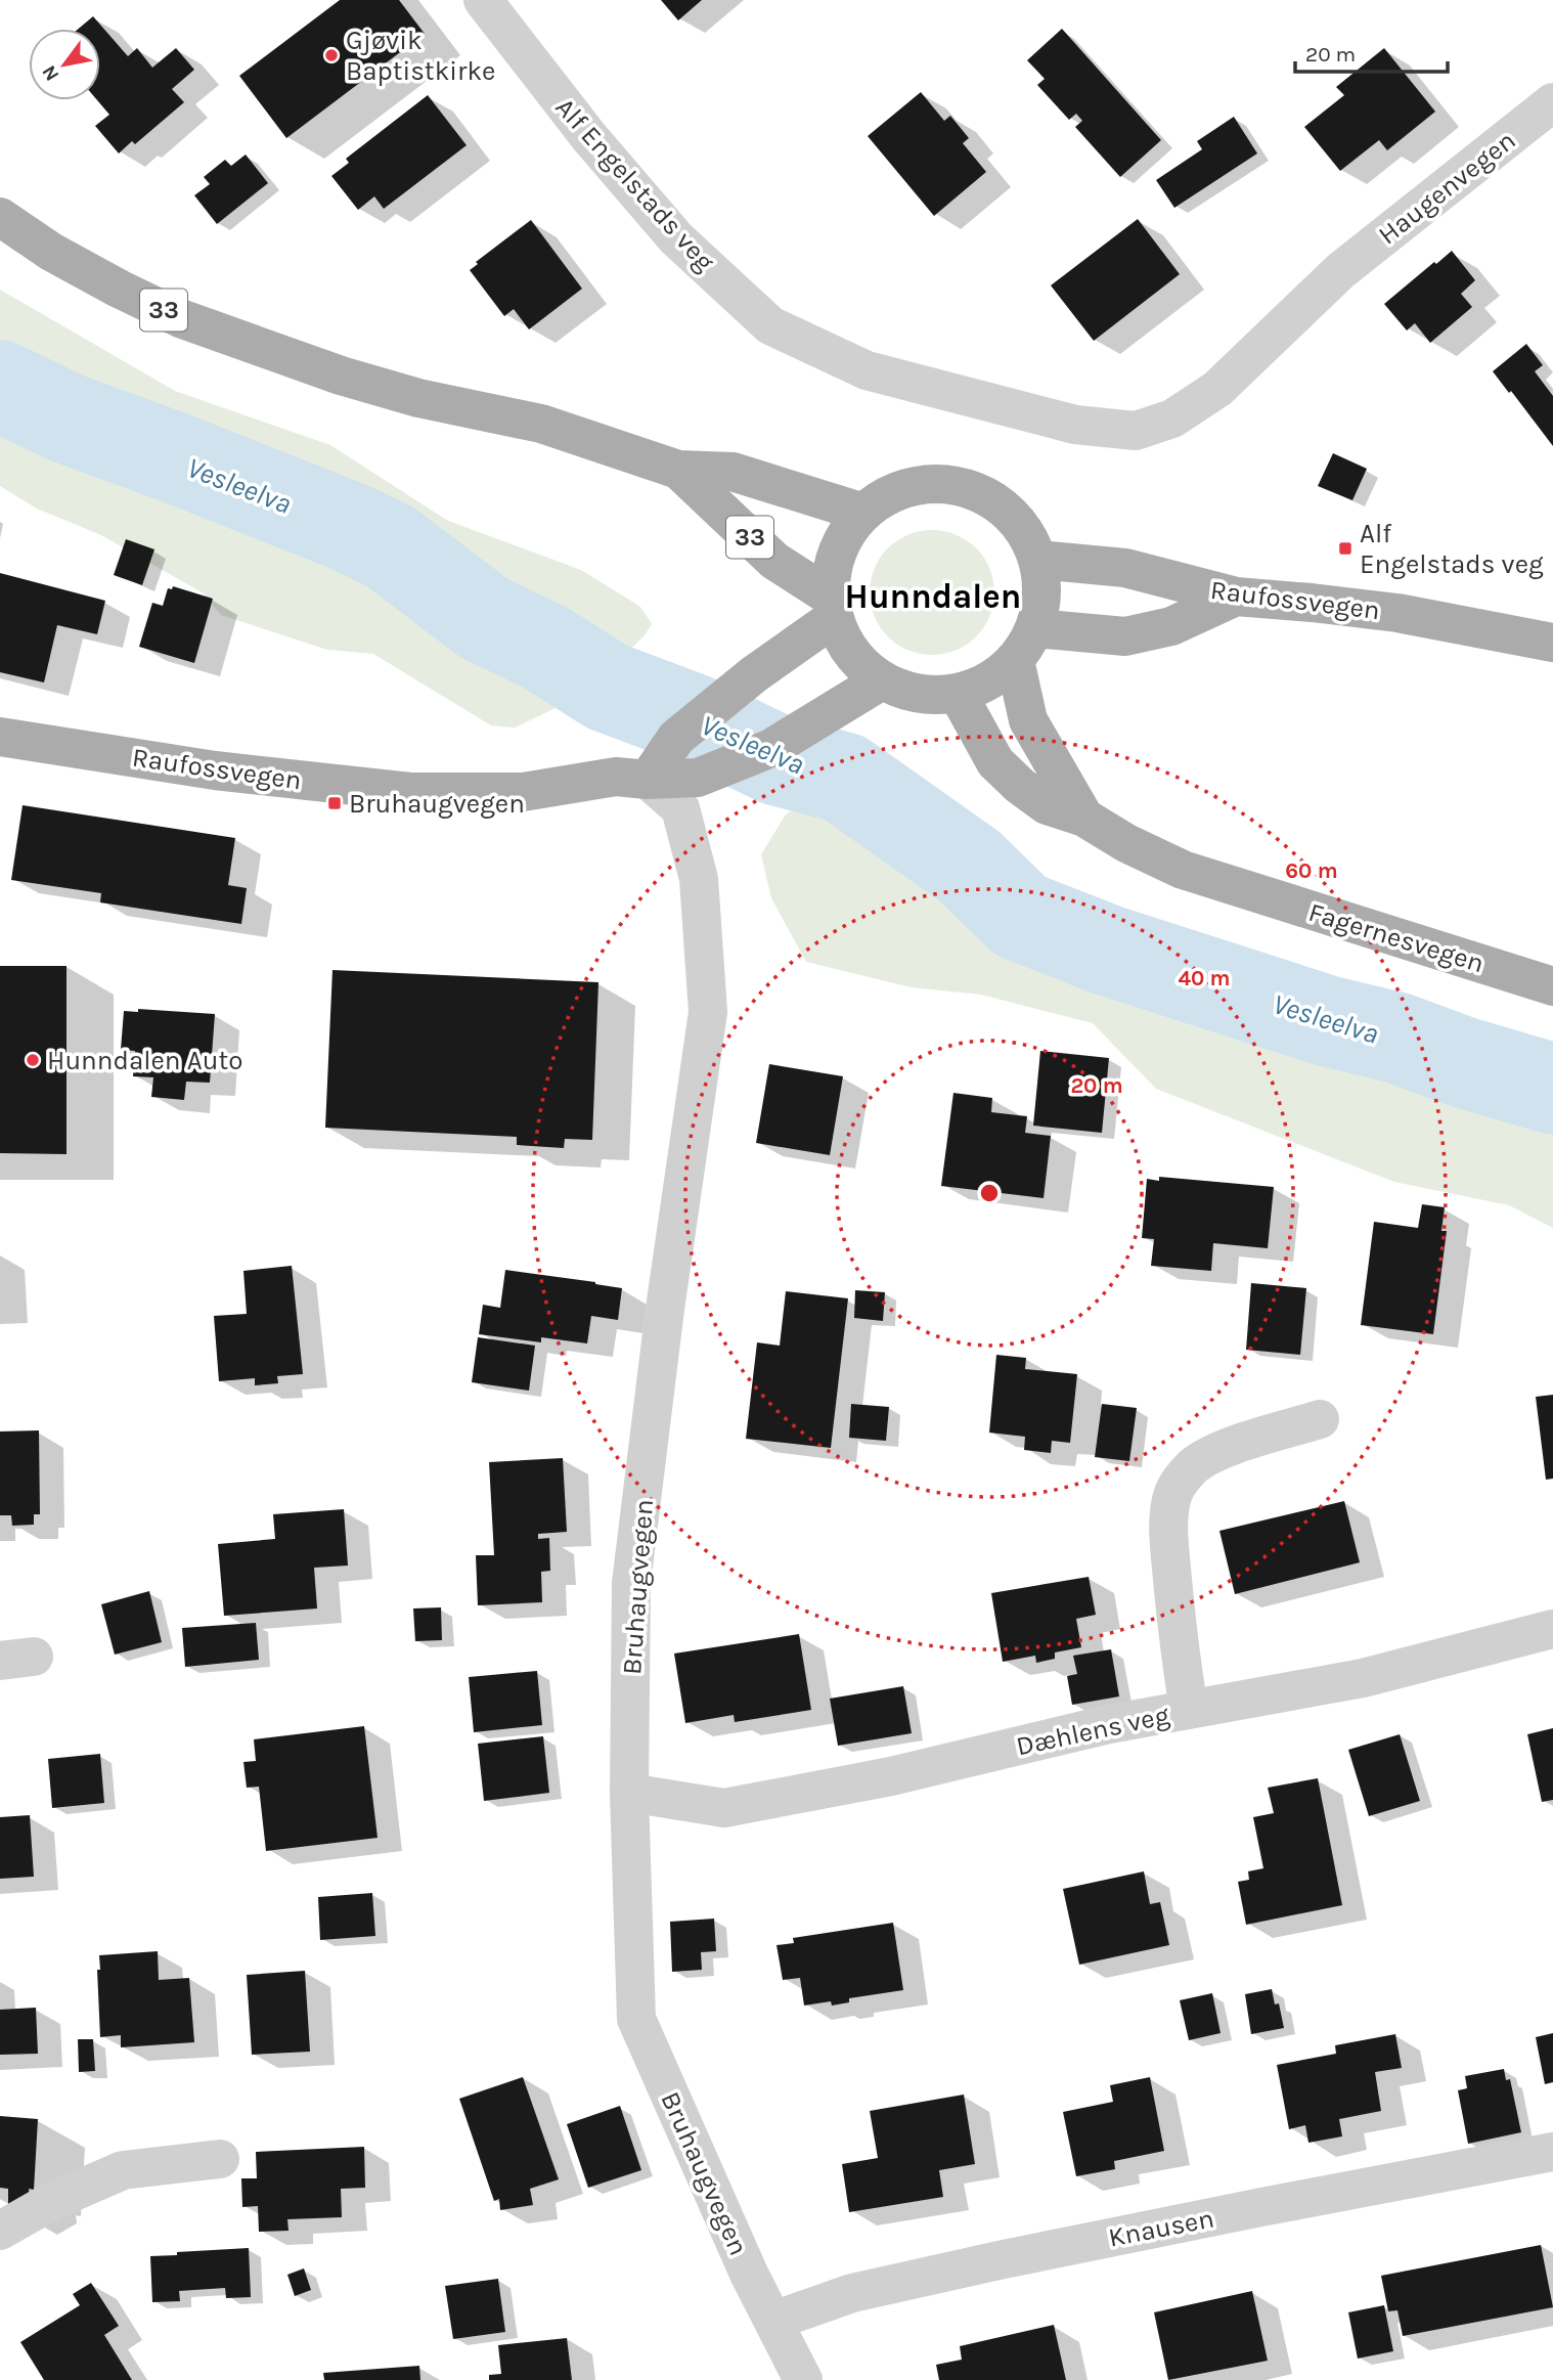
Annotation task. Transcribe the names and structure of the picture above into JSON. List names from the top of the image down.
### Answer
{
  "streets": {
    "main road": ["33", "Raufossvegen", "Fagernesvegen"],
    "street": [
      "Alf Engelstads veg",
      "Haugenvegen",
      "Bruhaugvegen",
      "Dæhlens veg",
      "Knausen"
    ]
  },
  "crossings": [
    ["Alf Engelstads veg", "Haugenvegen"],
    ["33", "Raufossvegen"],
    ["33", "Fagernesvegen"],
    ["Raufossvegen", "Fagernesvegen"],
    ["Raufossvegen", "Bruhaugvegen"],
    ["Bruhaugvegen", "Dæhlens veg"],
    ["Bruhaugvegen", "Knausen"]
  ],
  "districts": ["Hunndalen"],
  "water": ["Vesleelva"],
  "places": {
    "other": ["Gjøvik Baptistkirke", "Hunndalen Auto"],
    "transit": ["Alf Engelstads veg", "Bruhaugvegen"]
  },
  "scale_bar": "20 m",
  "north": "bottom left",
  "rings": ["60 m", "40 m", "20 m"]
}
